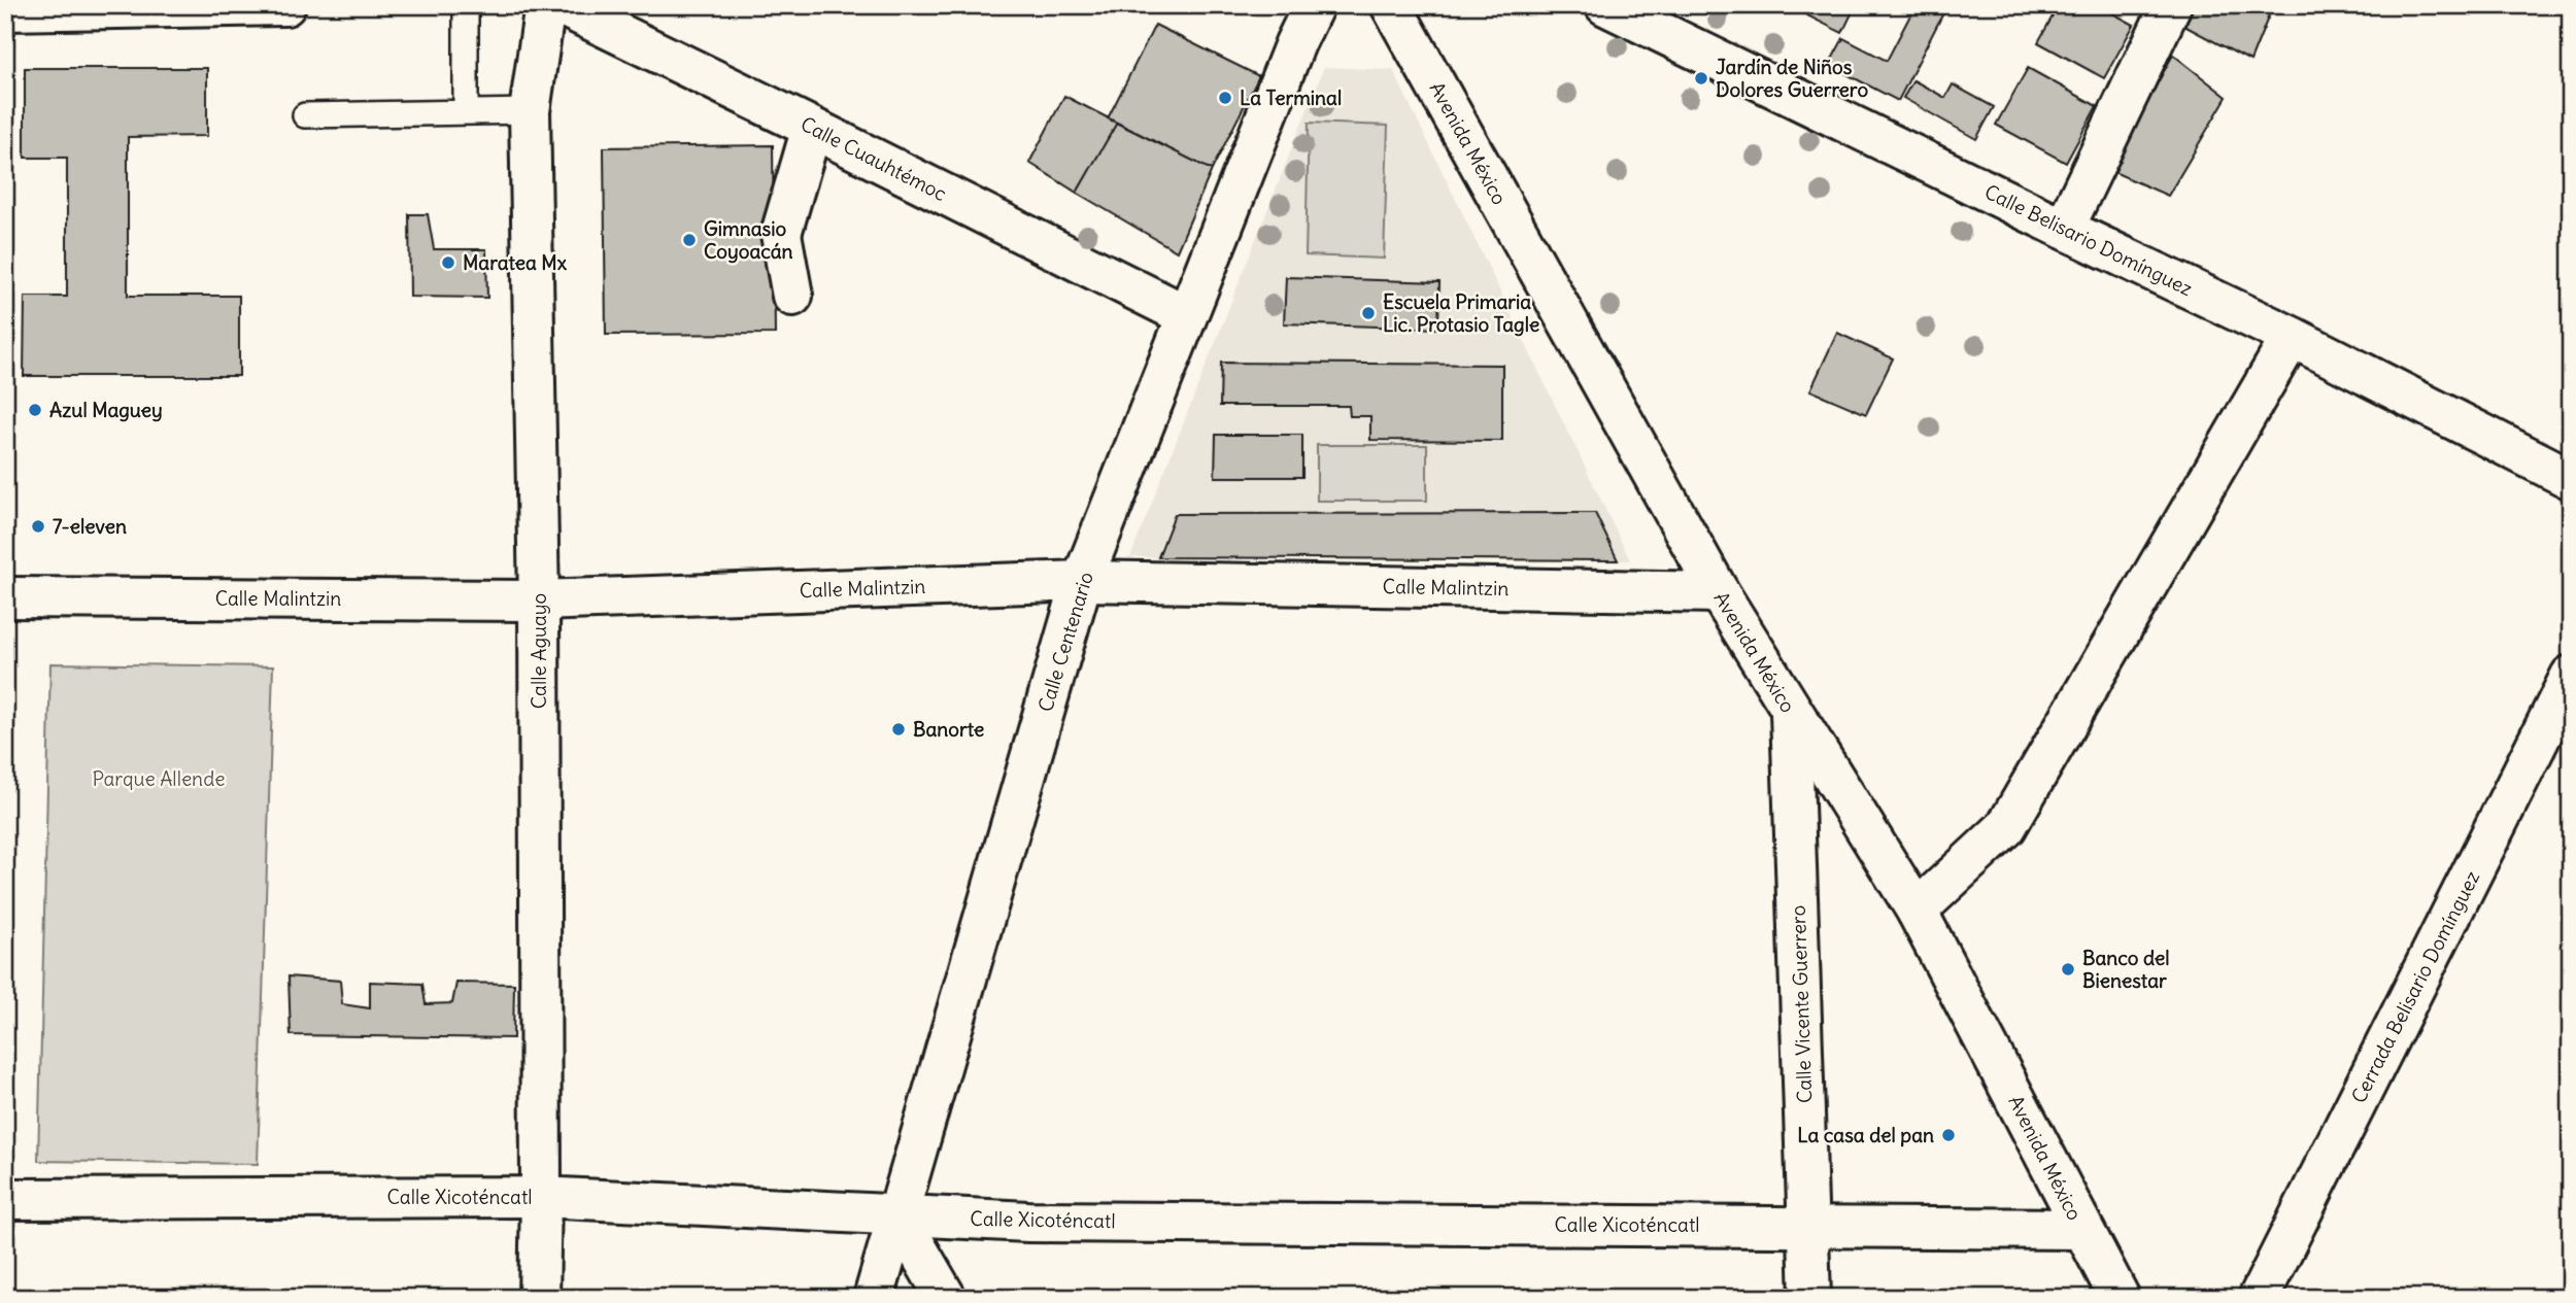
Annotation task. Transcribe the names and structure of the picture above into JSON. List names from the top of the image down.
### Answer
{
  "streets": {
    "street": [
      "Avenida México",
      "Calle Cuauhtémoc",
      "Calle Belisario Domínguez",
      "Calle Malintzin",
      "Calle Centenario",
      "Calle Aguayo",
      "Cerrada Belisario Domínguez",
      "Calle Vicente Guerrero",
      "Calle Xicoténcatl"
    ]
  },
  "crossings": [
    ["Avenida México", "Calle Malintzin"],
    ["Avenida México", "Calle Vicente Guerrero"],
    ["Avenida México", "Calle Xicoténcatl"],
    ["Calle Cuauhtémoc", "Calle Centenario"],
    ["Calle Malintzin", "Calle Centenario"],
    ["Calle Malintzin", "Calle Aguayo"],
    ["Calle Centenario", "Calle Xicoténcatl"],
    ["Calle Aguayo", "Calle Xicoténcatl"],
    ["Calle Vicente Guerrero", "Calle Xicoténcatl"]
  ],
  "parks": ["Parque Allende"],
  "places": [
    "Jardín de Niños Dolores Guerrero",
    "La Terminal",
    "Gimnasio Coyoacán",
    "Maratea Mx",
    "Escuela Primaria Lic. Protasio Tagle",
    "Azul Maguey",
    "7-eleven",
    "Banorte",
    "Banco del Bienestar",
    "La casa del pan"
  ]
}
